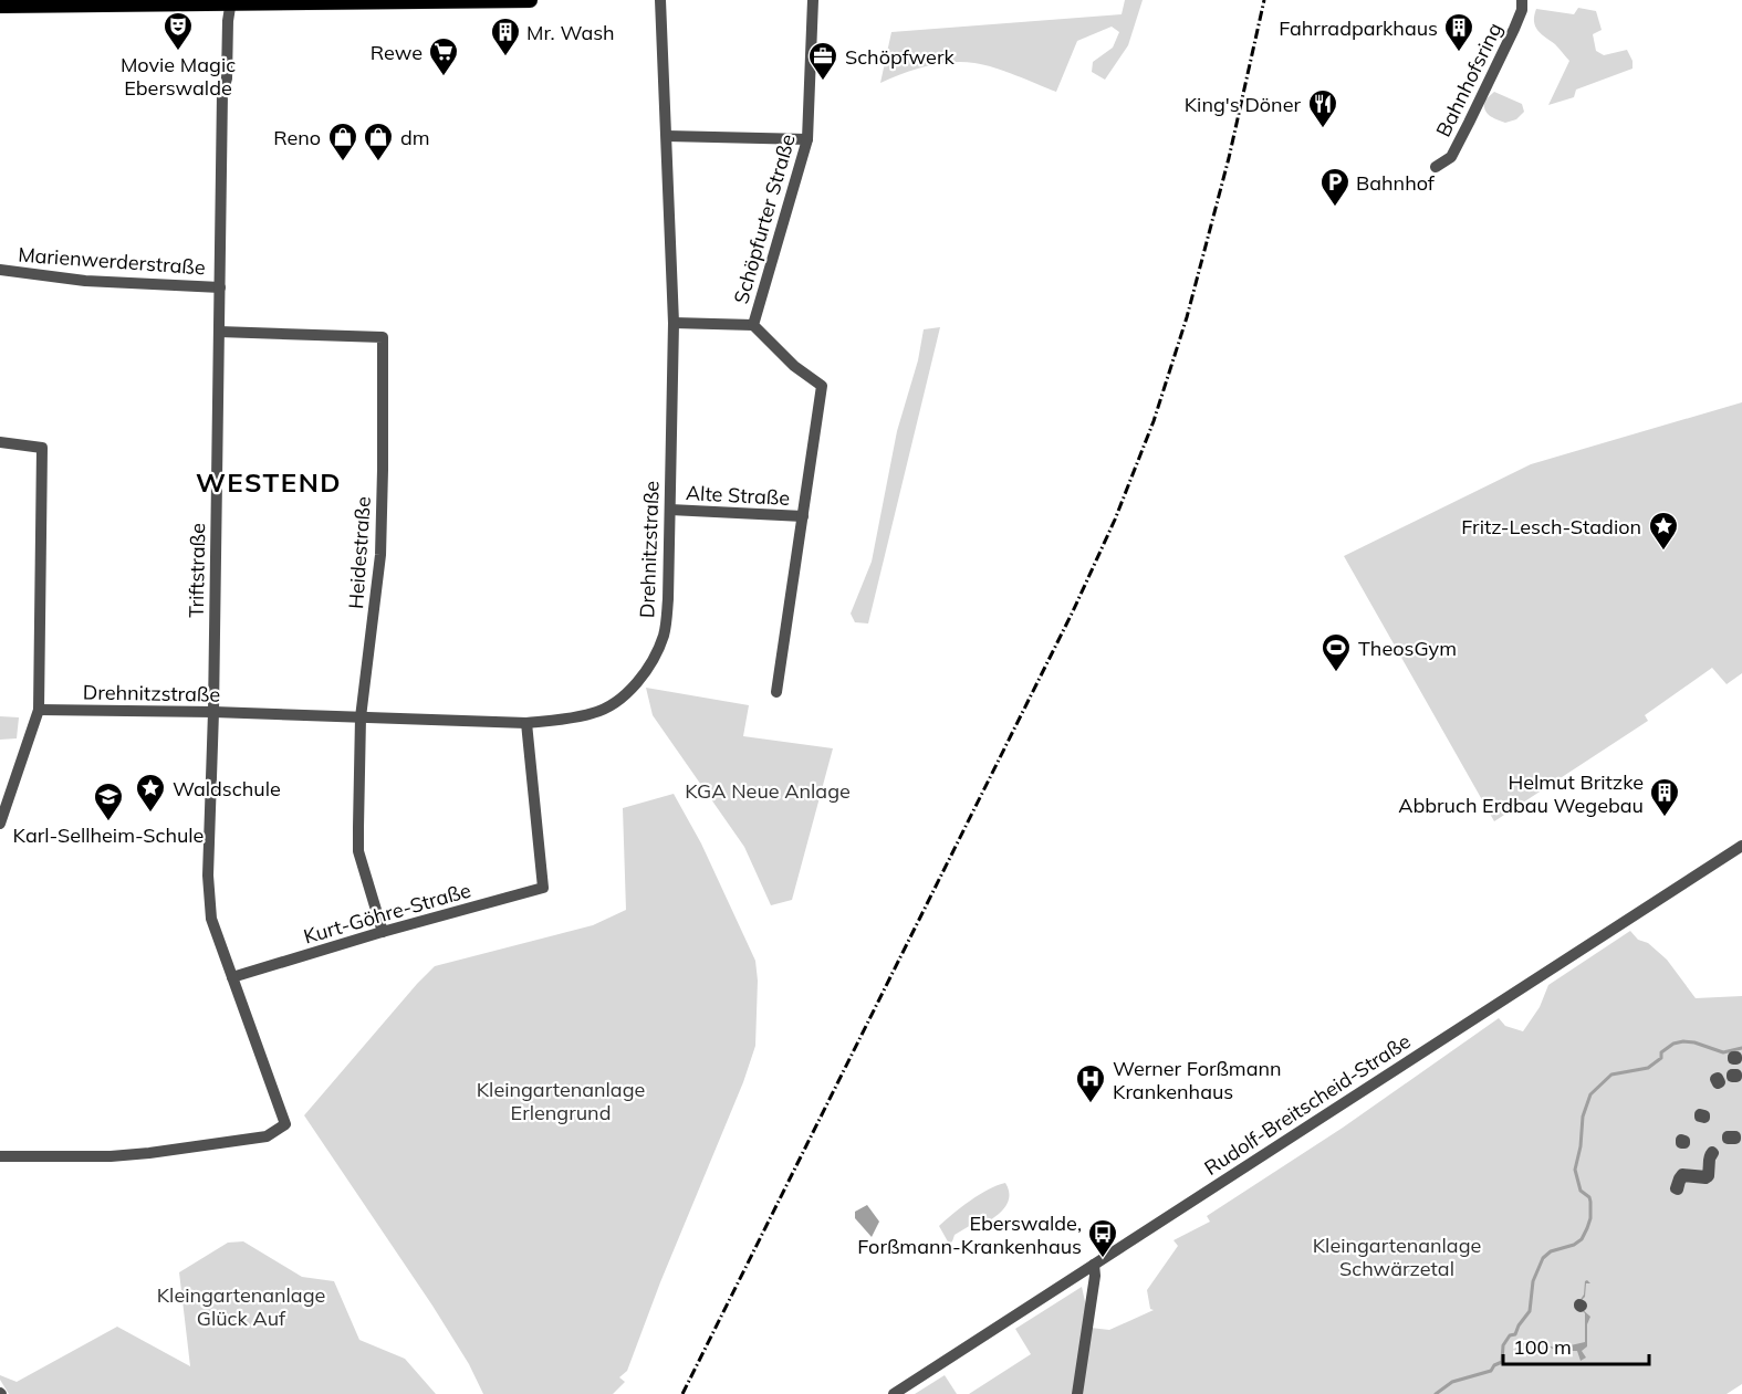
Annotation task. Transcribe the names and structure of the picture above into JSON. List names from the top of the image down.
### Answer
{
  "streets": {
    "street": [
      "Bahnhofsring",
      "Schöpfurter Straße",
      "Marienwerderstraße",
      "Alte Straße",
      "Drehnitzstraße",
      "Heidestraße",
      "Triftstraße",
      "Kurt-Göhre-Straße",
      "Rudolf-Breitscheid-Straße"
    ]
  },
  "crossings": [
    ["Schöpfurter Straße", "Alte Straße"],
    ["Marienwerderstraße", "Triftstraße"],
    ["Alte Straße", "Drehnitzstraße"],
    ["Drehnitzstraße", "Heidestraße"],
    ["Drehnitzstraße", "Triftstraße"],
    ["Drehnitzstraße", "Kurt-Göhre-Straße"],
    ["Heidestraße", "Triftstraße"],
    ["Heidestraße", "Kurt-Göhre-Straße"],
    ["Triftstraße", "Kurt-Göhre-Straße"]
  ],
  "districts": ["WESTEND"],
  "parks": [
    "KGA Neue Anlage",
    "Kleingartenanlage Erlengrund",
    "Kleingartenanlage Schwärzetal",
    "Kleingartenanlage Glück Auf"
  ],
  "places": {
    "theatre": ["Movie Magic Eberswalde"],
    "building": ["Fahrradparkhaus", "Mr. Wash", "Helmut Britzke Abbruch Erdbau Wegebau"],
    "supermarket": ["Rewe"],
    "office": ["Schöpfwerk"],
    "restaurant": ["King's Döner"],
    "shop": ["Reno", "dm"],
    "parking": ["Bahnhof"],
    "place": ["Fritz-Lesch-Stadion", "Waldschule"],
    "sports": ["TheosGym"],
    "school or university": ["Karl-Sellheim-Schule"],
    "hospital": ["Werner Forßmann Krankenhaus"],
    "bus stop": ["Eberswalde, Forßmann-Krankenhaus"]
  },
  "scale_bar": "100 m"
}
